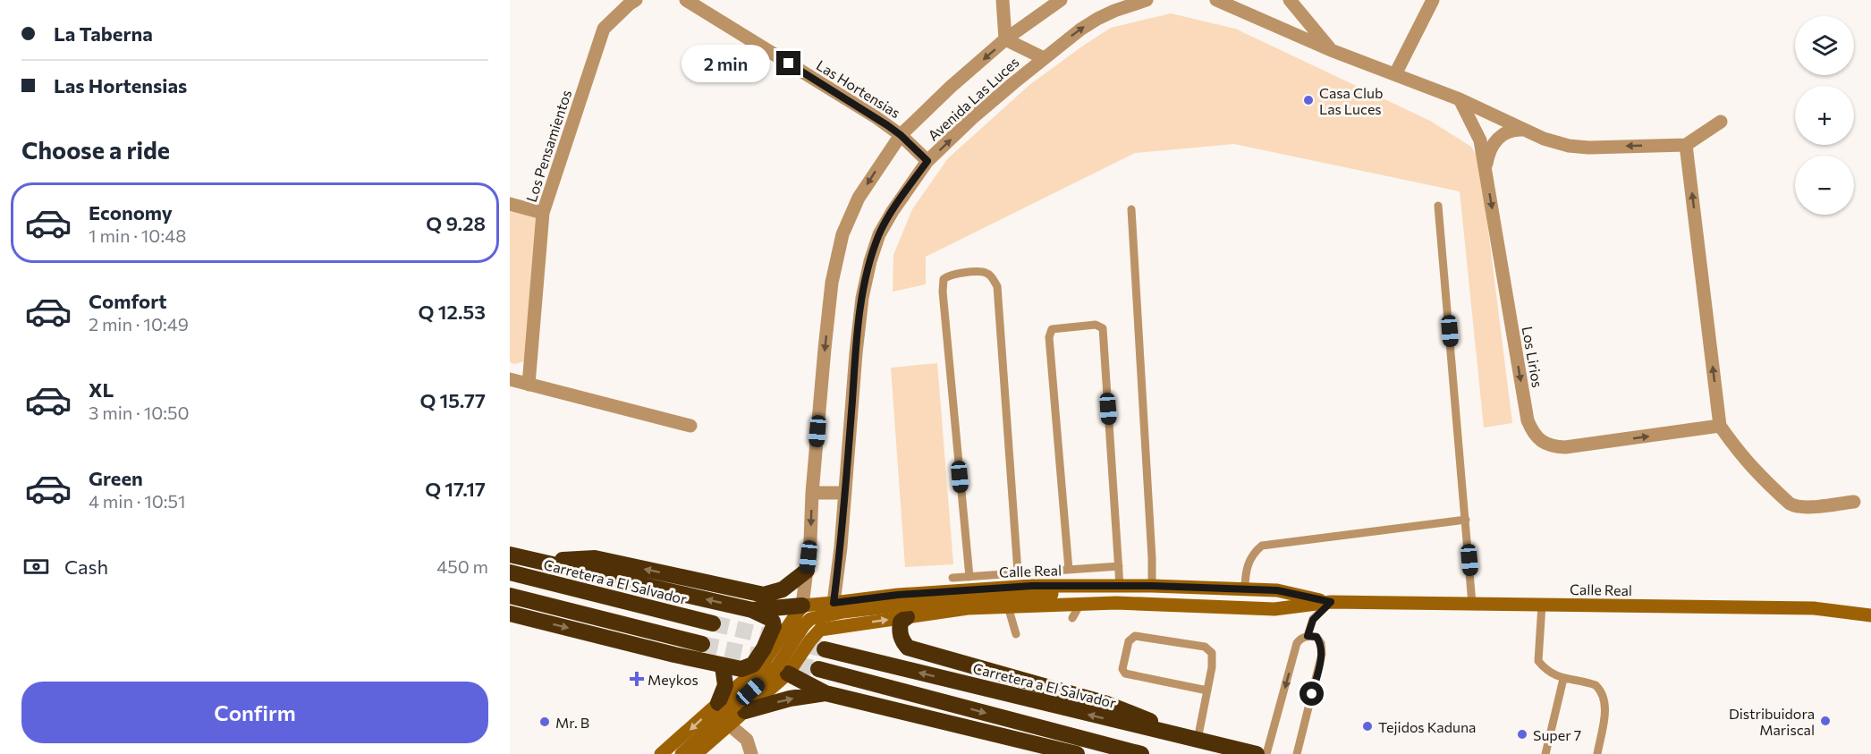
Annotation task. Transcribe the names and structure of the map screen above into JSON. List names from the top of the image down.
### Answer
{
  "streets": {
    "highway": ["Carretera a El Salvador"],
    "main road": ["Calle Real"],
    "street": [
      "Las Hortensias",
      "Avenida Las Luces",
      "Los Pensamientos",
      "Los Lirios"
    ]
  },
  "crossings": [
    ["Las Hortensias", "Avenida Las Luces"],
    ["Avenida Las Luces", "Calle Real"]
  ],
  "places": {
    "other": [
      "Casa Club Las Luces",
      "Distribuidora Mariscal",
      "Mr. B",
      "Tejidos Kaduna",
      "Super 7"
    ],
    "health": ["Meykos"]
  },
  "page": {
    "banner": ["La Taberna", "Las Hortensias"],
    "map_buttons": ["+", "−"],
    "bubble": "2 min",
    "heading": "Choose a ride",
    "list": [
      {
        "name": "Economy",
        "note": "1 min · 10:48",
        "value": "Q 9.28"
      },
      {
        "name": "Comfort",
        "note": "2 min · 10:49",
        "value": "Q 12.53"
      },
      {
        "name": "XL",
        "note": "3 min · 10:50",
        "value": "Q 15.77"
      },
      {
        "name": "Green",
        "note": "4 min · 10:51",
        "value": "Q 17.17"
      }
    ],
    "pay": ["Cash", "450 m"],
    "buttons": "Confirm"
  }
}
